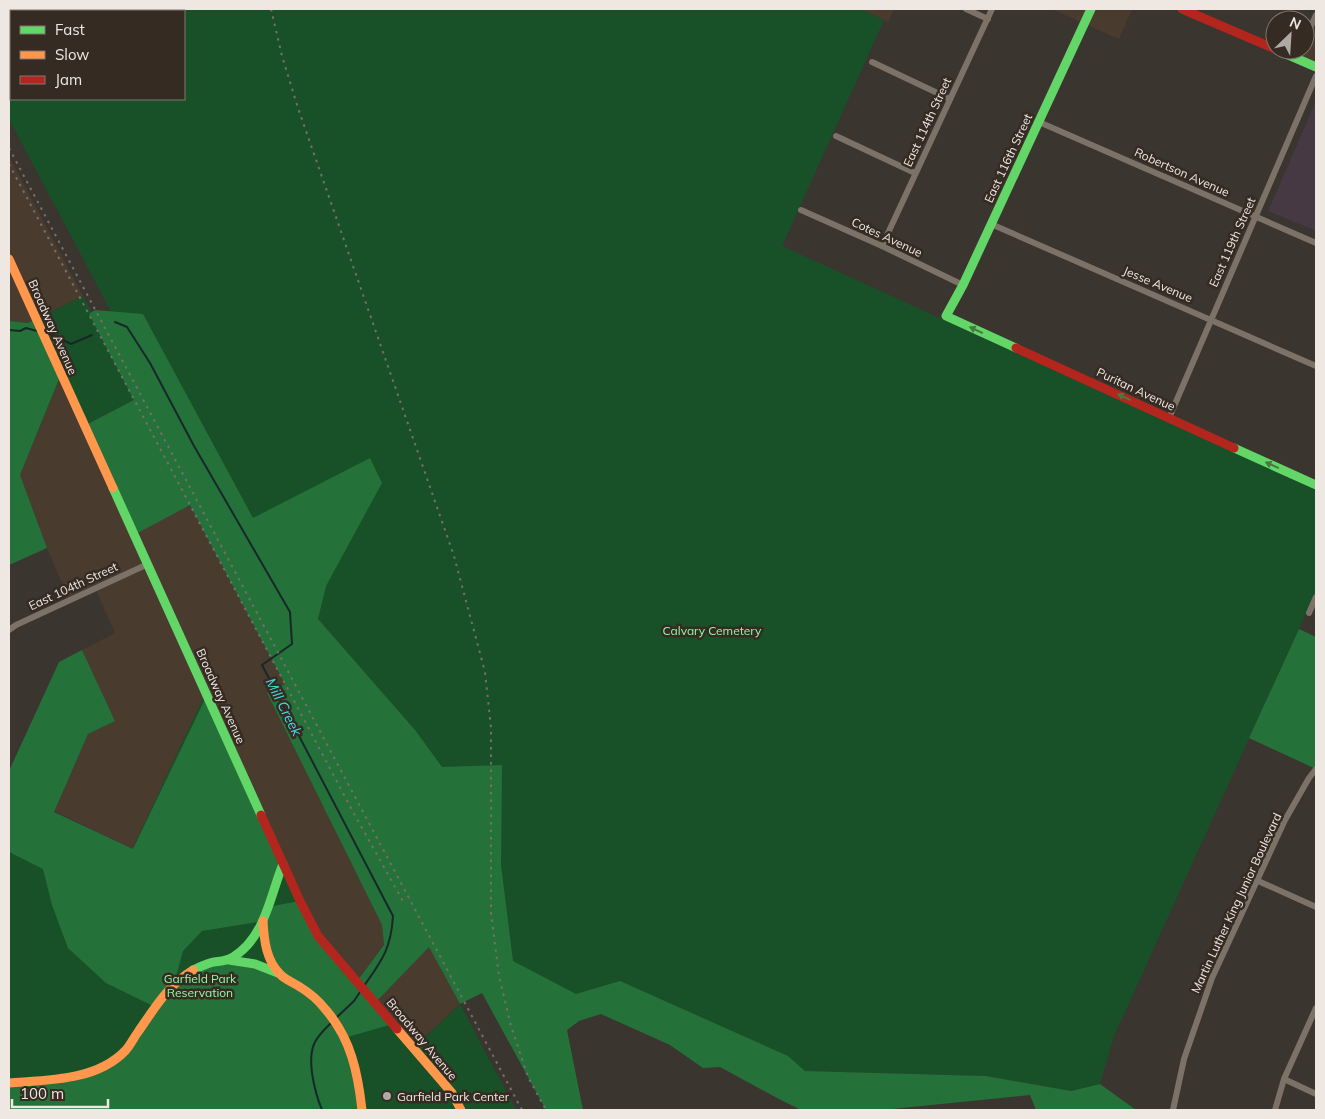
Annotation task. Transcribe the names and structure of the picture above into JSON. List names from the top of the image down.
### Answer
{
  "streets": {
    "street": [
      "East 114th Street",
      "East 116th Street",
      "Robertson Avenue",
      "Cotes Avenue",
      "East 119th Street",
      "Jesse Avenue",
      "Broadway Avenue",
      "Puritan Avenue",
      "East 104th Street",
      "Martin Luther King Junior Boulevard"
    ]
  },
  "crossings": [
    ["East 114th Street", "Cotes Avenue"],
    ["East 116th Street", "Robertson Avenue"],
    ["East 116th Street", "Cotes Avenue"],
    ["East 116th Street", "Jesse Avenue"],
    ["East 116th Street", "Puritan Avenue"],
    ["Robertson Avenue", "East 119th Street"],
    ["East 119th Street", "Jesse Avenue"],
    ["East 119th Street", "Puritan Avenue"],
    ["Broadway Avenue", "East 104th Street"]
  ],
  "one_way": ["Puritan Avenue"],
  "water": ["Mill Creek"],
  "parks": ["Calvary Cemetery", "Garfield Park Reservation"],
  "places": ["Garfield Park Center"],
  "legend": ["Fast", "Slow", "Jam"],
  "scale_bar": "100 m",
  "north": "top right"
}
